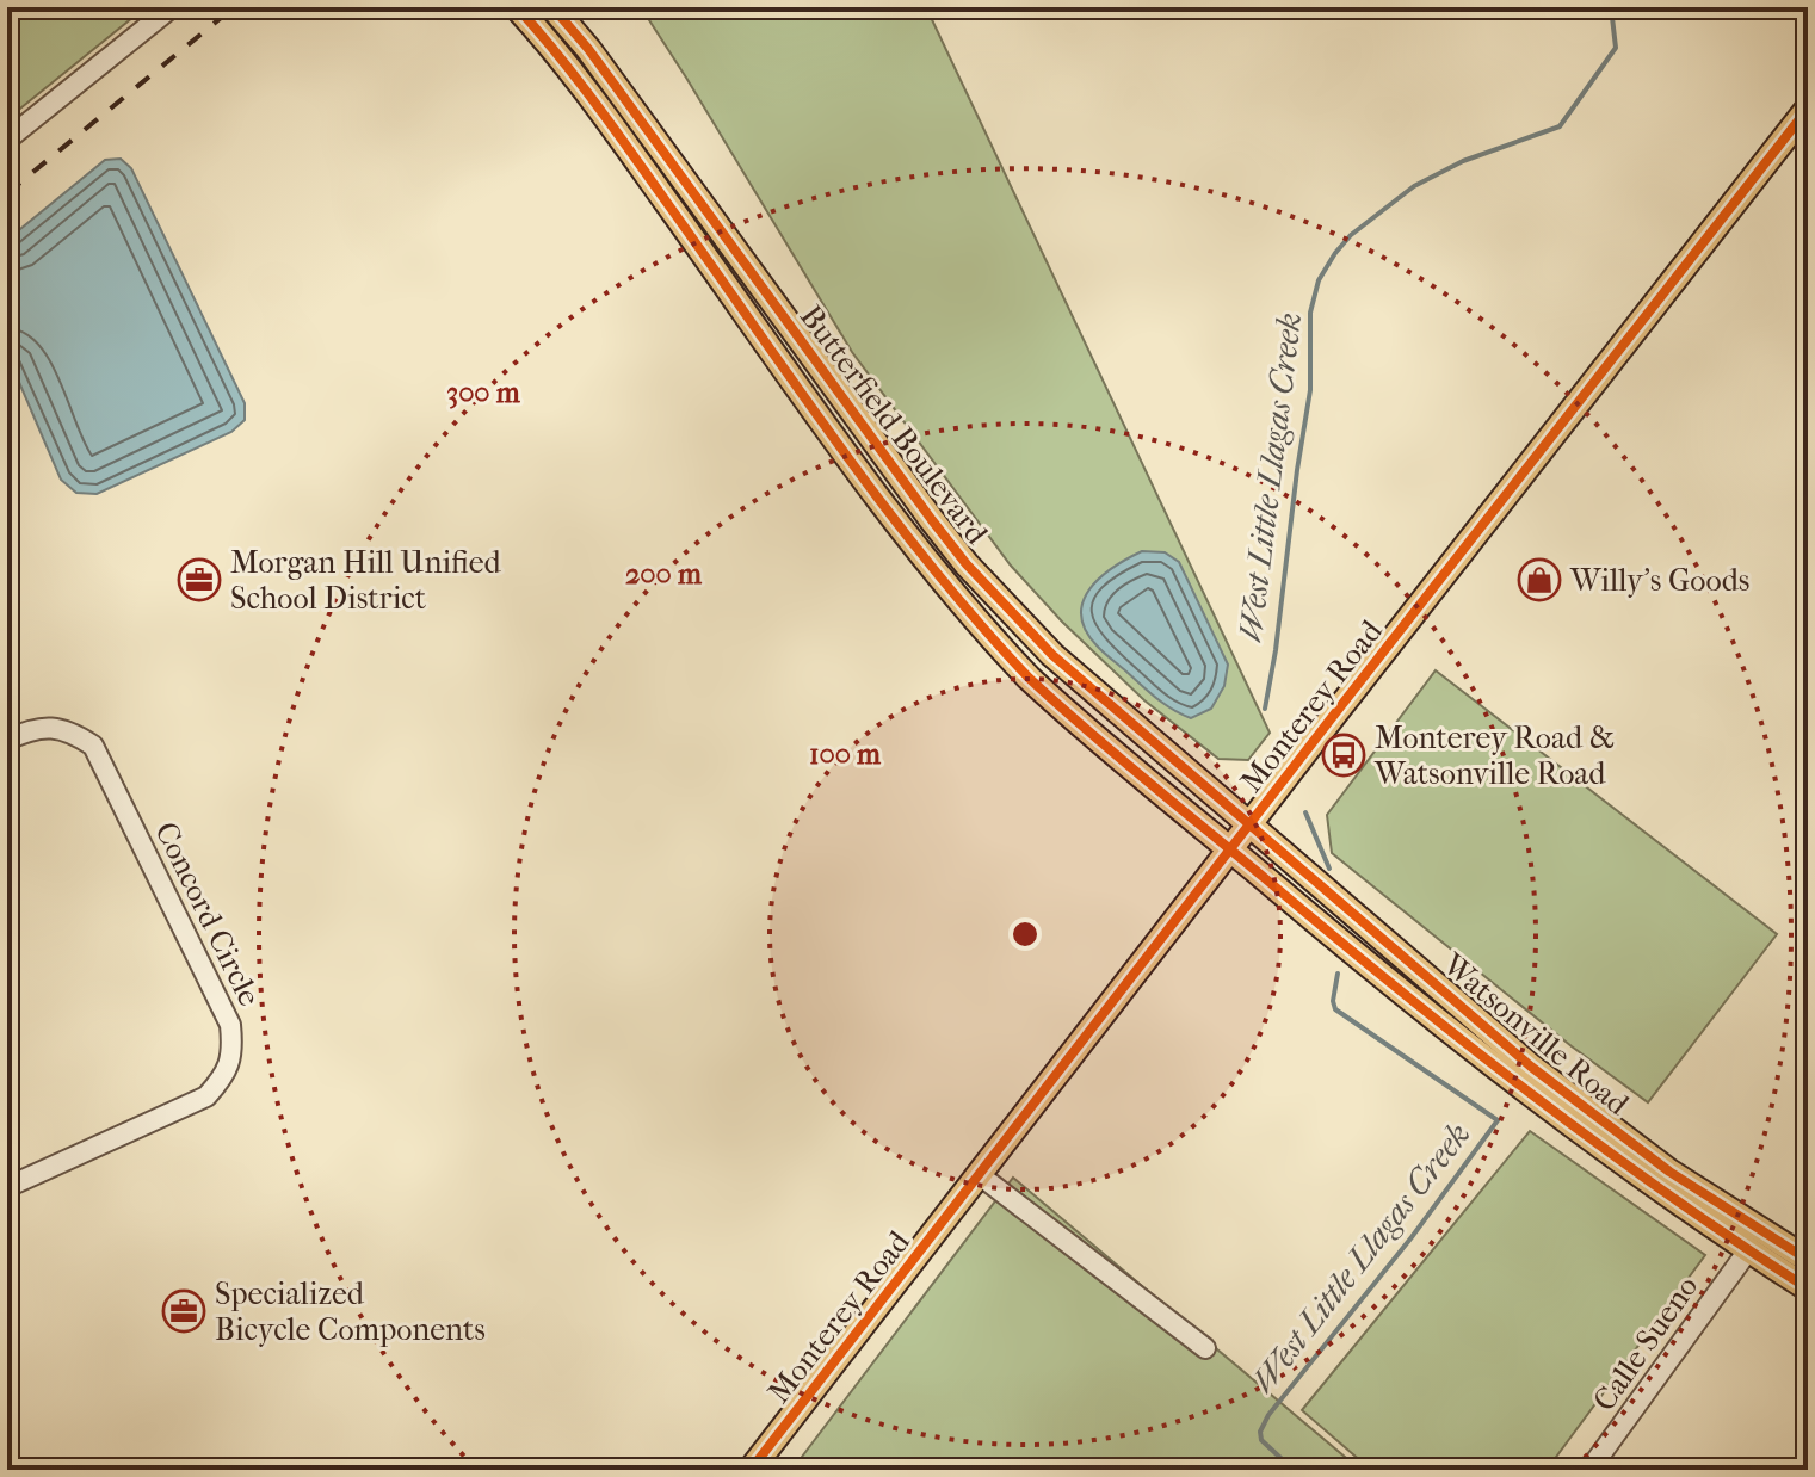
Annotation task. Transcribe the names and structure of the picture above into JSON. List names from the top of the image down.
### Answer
{
  "streets": {
    "main road": ["Butterfield Boulevard", "Monterey Road", "Watsonville Road"],
    "street": ["Concord Circle", "Calle Sueno"]
  },
  "crossings": [
    ["Butterfield Boulevard", "Monterey Road"],
    ["Butterfield Boulevard", "Watsonville Road"],
    ["Monterey Road", "Watsonville Road"],
    ["Watsonville Road", "Calle Sueno"]
  ],
  "water": ["West Little Llagas Creek"],
  "places": {
    "office": ["Morgan Hill Unified School District", "Specialized Bicycle Components"],
    "shop": ["Willy's Goods"],
    "bus stop": ["Monterey Road & Watsonville Road"]
  },
  "rings": ["300 m", "200 m", "100 m"]
}
